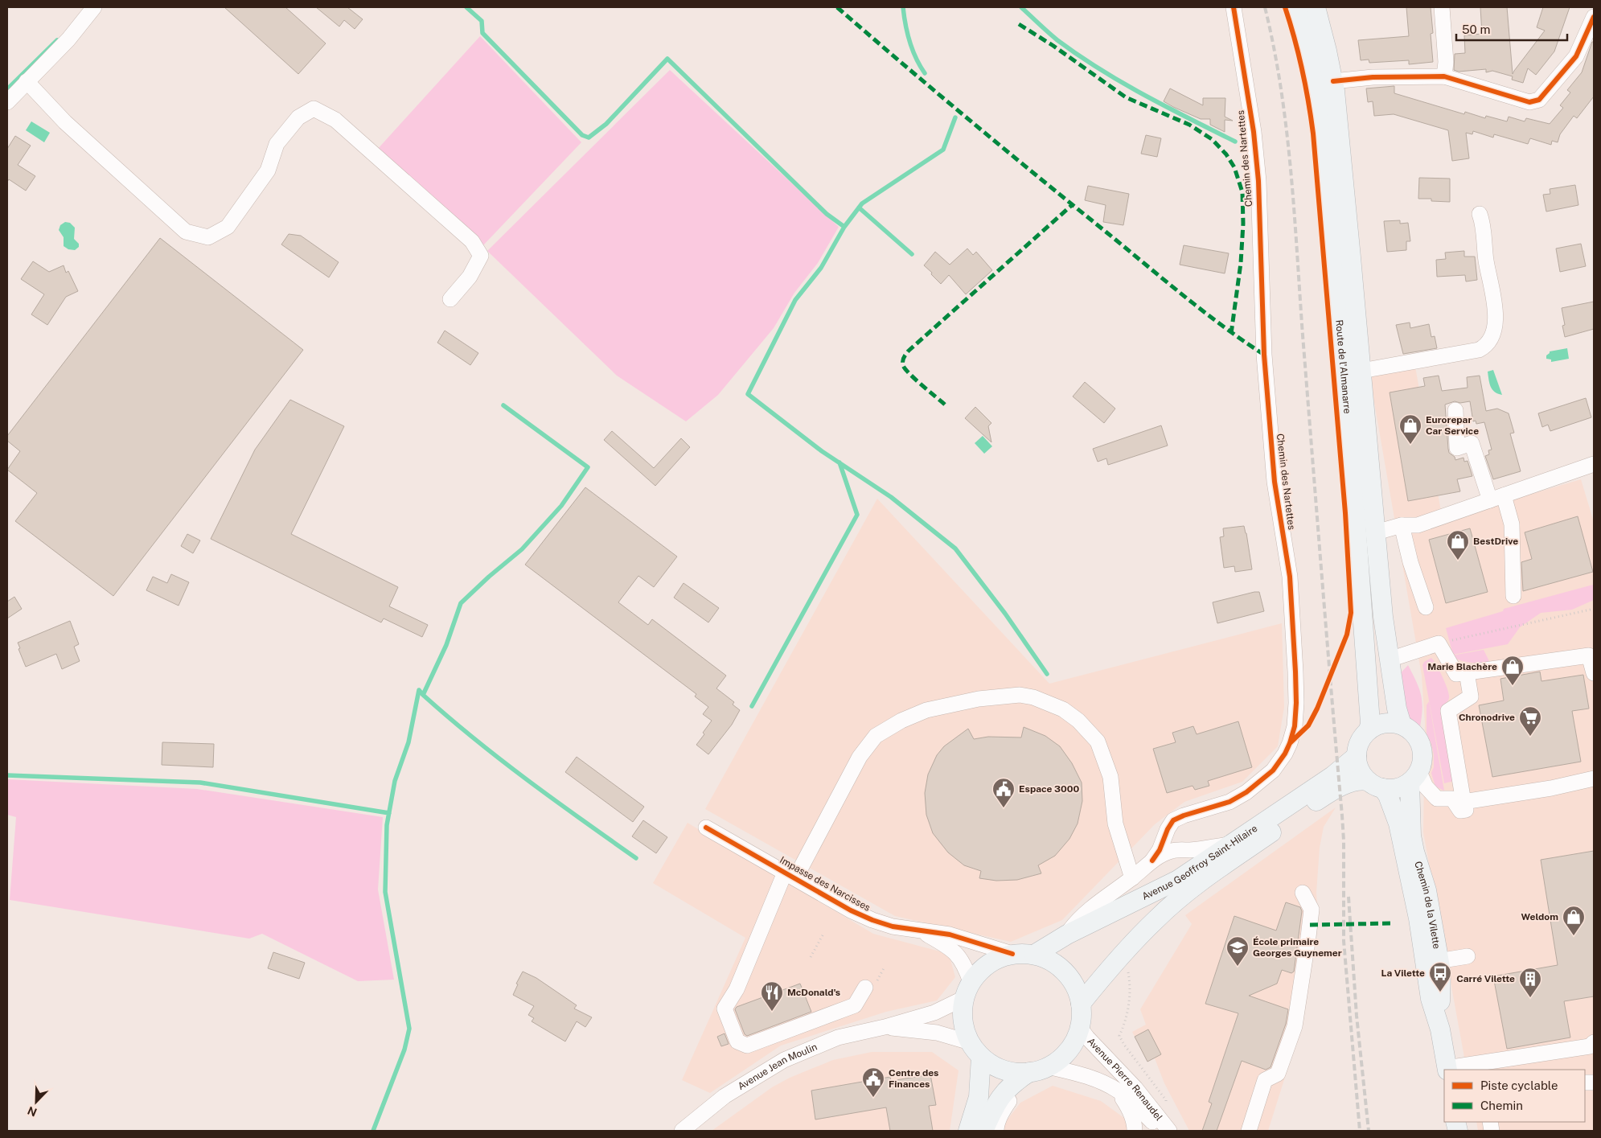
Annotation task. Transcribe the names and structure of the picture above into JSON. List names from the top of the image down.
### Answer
{
  "streets": {
    "main road": ["Route de l'Almanarre", "Avenue Geoffroy Saint-Hilaire", "Chemin de la Vilette"],
    "street": [
      "Chemin des Nartettes",
      "Impasse des Narcisses",
      "Avenue Jean Moulin",
      "Avenue Pierre Renaudel"
    ]
  },
  "crossings": [
    ["Route de l'Almanarre", "Avenue Geoffroy Saint-Hilaire"],
    ["Route de l'Almanarre", "Chemin de la Vilette"],
    ["Avenue Geoffroy Saint-Hilaire", "Impasse des Narcisses"],
    ["Avenue Geoffroy Saint-Hilaire", "Chemin de la Vilette"],
    ["Avenue Geoffroy Saint-Hilaire", "Avenue Jean Moulin"],
    ["Avenue Geoffroy Saint-Hilaire", "Avenue Pierre Renaudel"],
    ["Impasse des Narcisses", "Avenue Jean Moulin"],
    ["Impasse des Narcisses", "Avenue Pierre Renaudel"],
    ["Avenue Jean Moulin", "Avenue Pierre Renaudel"]
  ],
  "places": {
    "shop": [
      "Eurorepar Car Service",
      "BestDrive",
      "Marie Blachère",
      "Weldom"
    ],
    "supermarket": ["Chronodrive"],
    "public building": ["Espace 3000", "Centre des Finances"],
    "school or university": ["École primaire Georges Guynemer"],
    "bus stop": ["La Vilette"],
    "building": ["Carré Vilette"],
    "restaurant": ["McDonald's"]
  },
  "legend": ["Piste cyclable", "Chemin"],
  "scale_bar": "50 m",
  "north": "bottom left"
}
